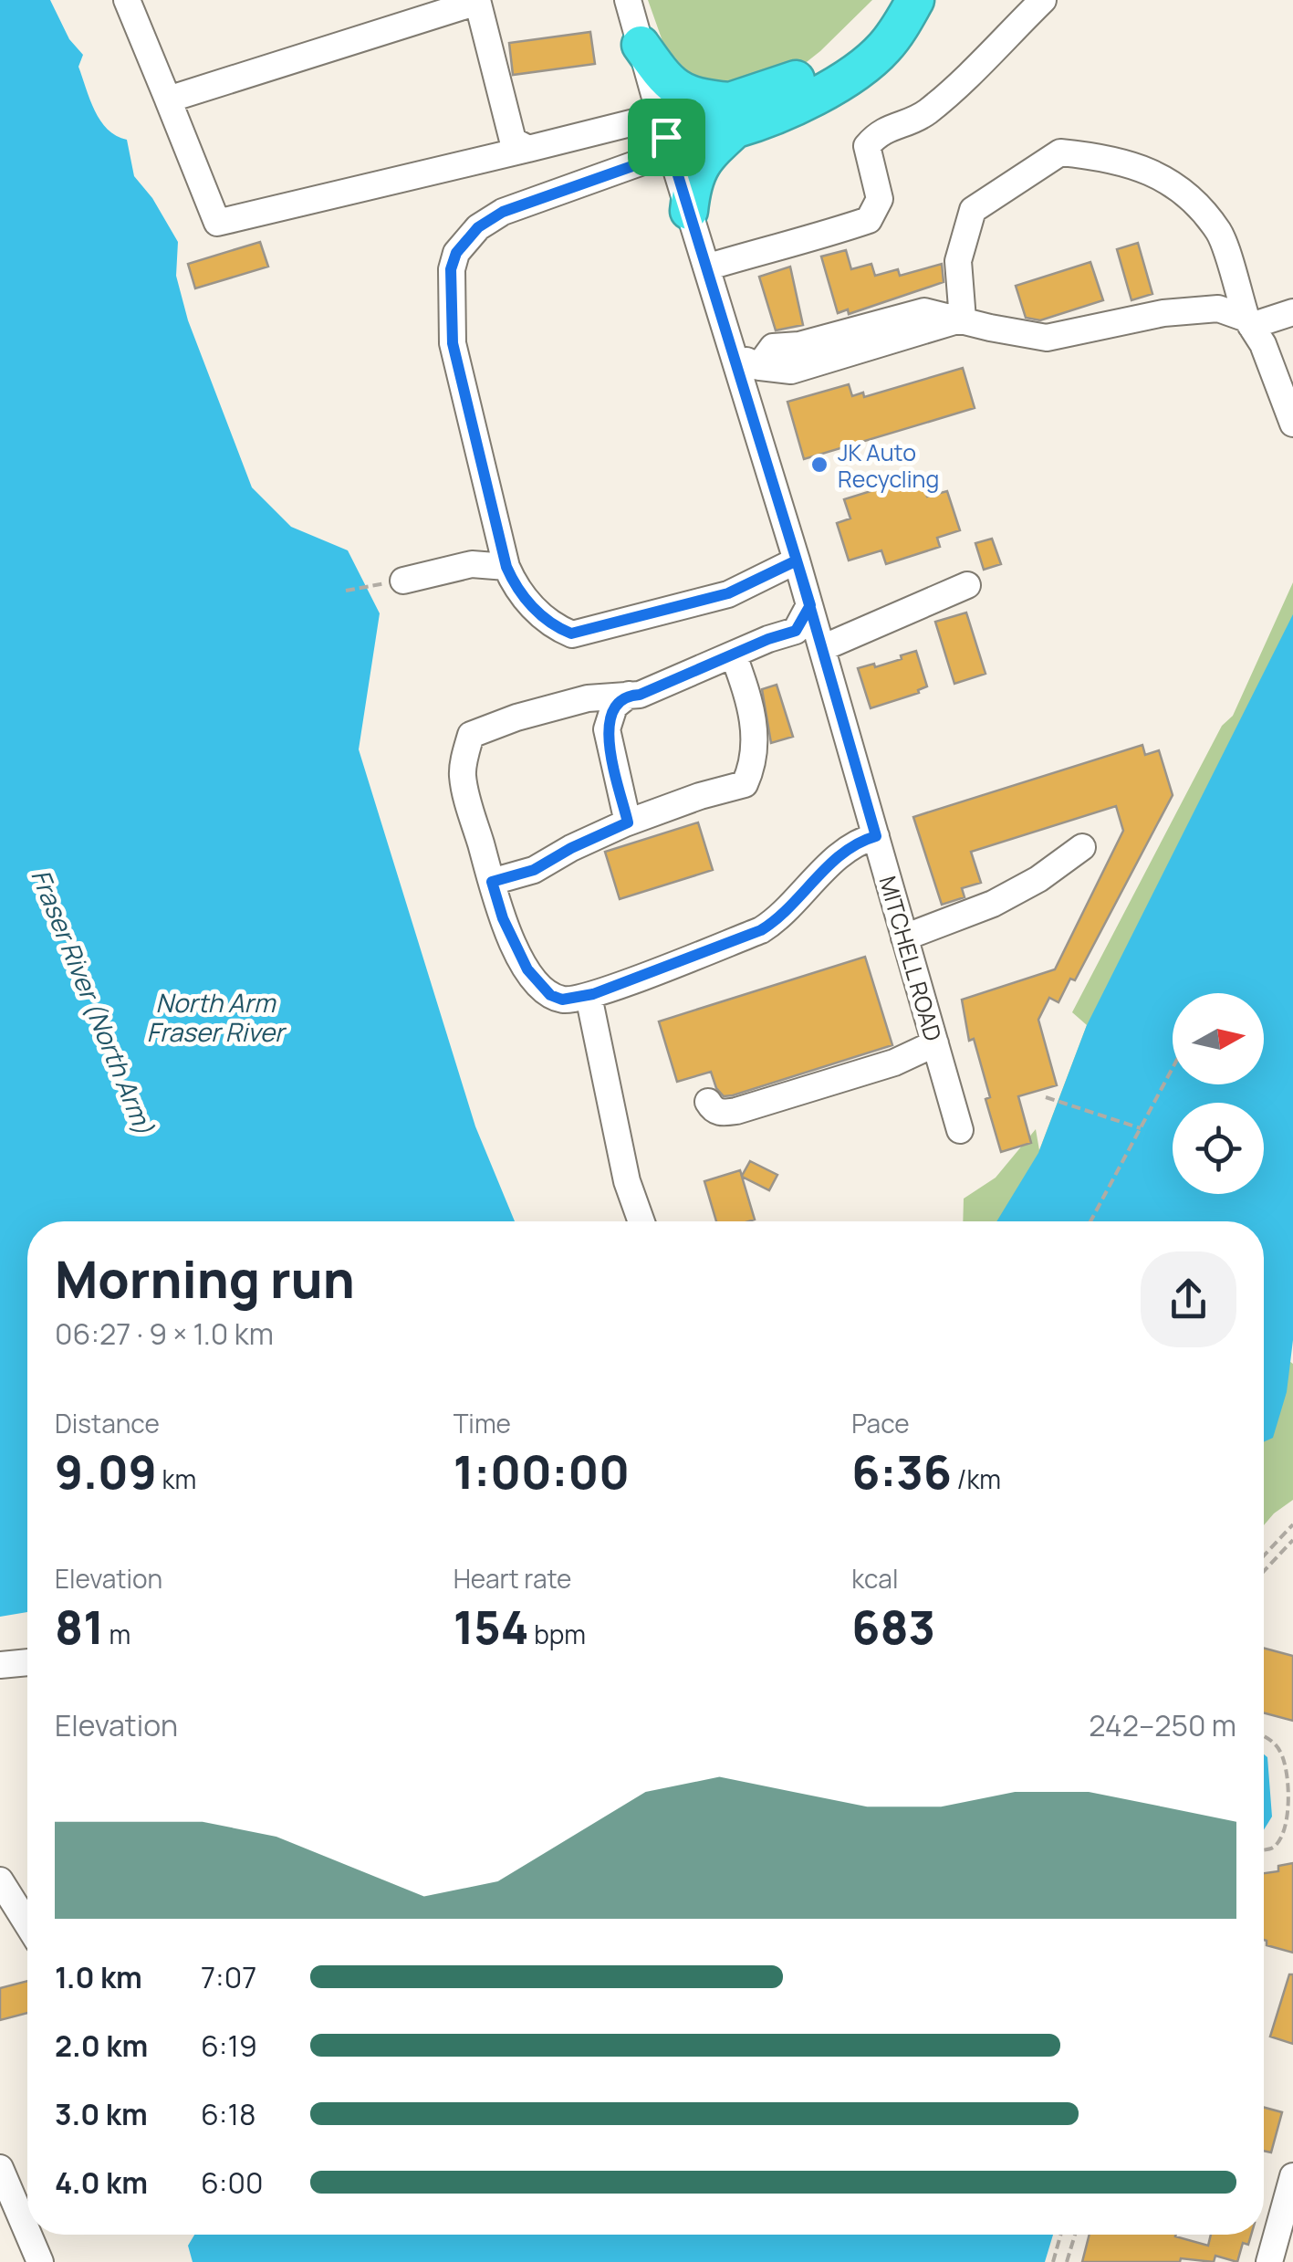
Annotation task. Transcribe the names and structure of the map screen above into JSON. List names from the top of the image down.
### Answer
{
  "streets": {
    "street": ["MITCHELL ROAD"]
  },
  "water": ["Fraser River (North Arm)", "North Arm Fraser River"],
  "places": ["JK Auto Recycling"],
  "north": "right",
  "page": {
    "heading": ["Morning run", "06:27 · 9 × 1.0 km"],
    "stats": [
      ["Distance", "9.09 km"],
      ["Time", "1:00:00"],
      ["Pace", "6:36 /km"],
      ["Elevation", "81 m"],
      ["Heart rate", "154 bpm"],
      ["kcal", "683"]
    ],
    "chart": ["Elevation", "242–250 m"],
    "list": [
      {
        "name": "1.0 km",
        "note": "7:07"
      },
      {
        "name": "2.0 km",
        "note": "6:19"
      },
      {
        "name": "3.0 km",
        "note": "6:18"
      },
      {
        "name": "4.0 km",
        "note": "6:00"
      }
    ]
  }
}
